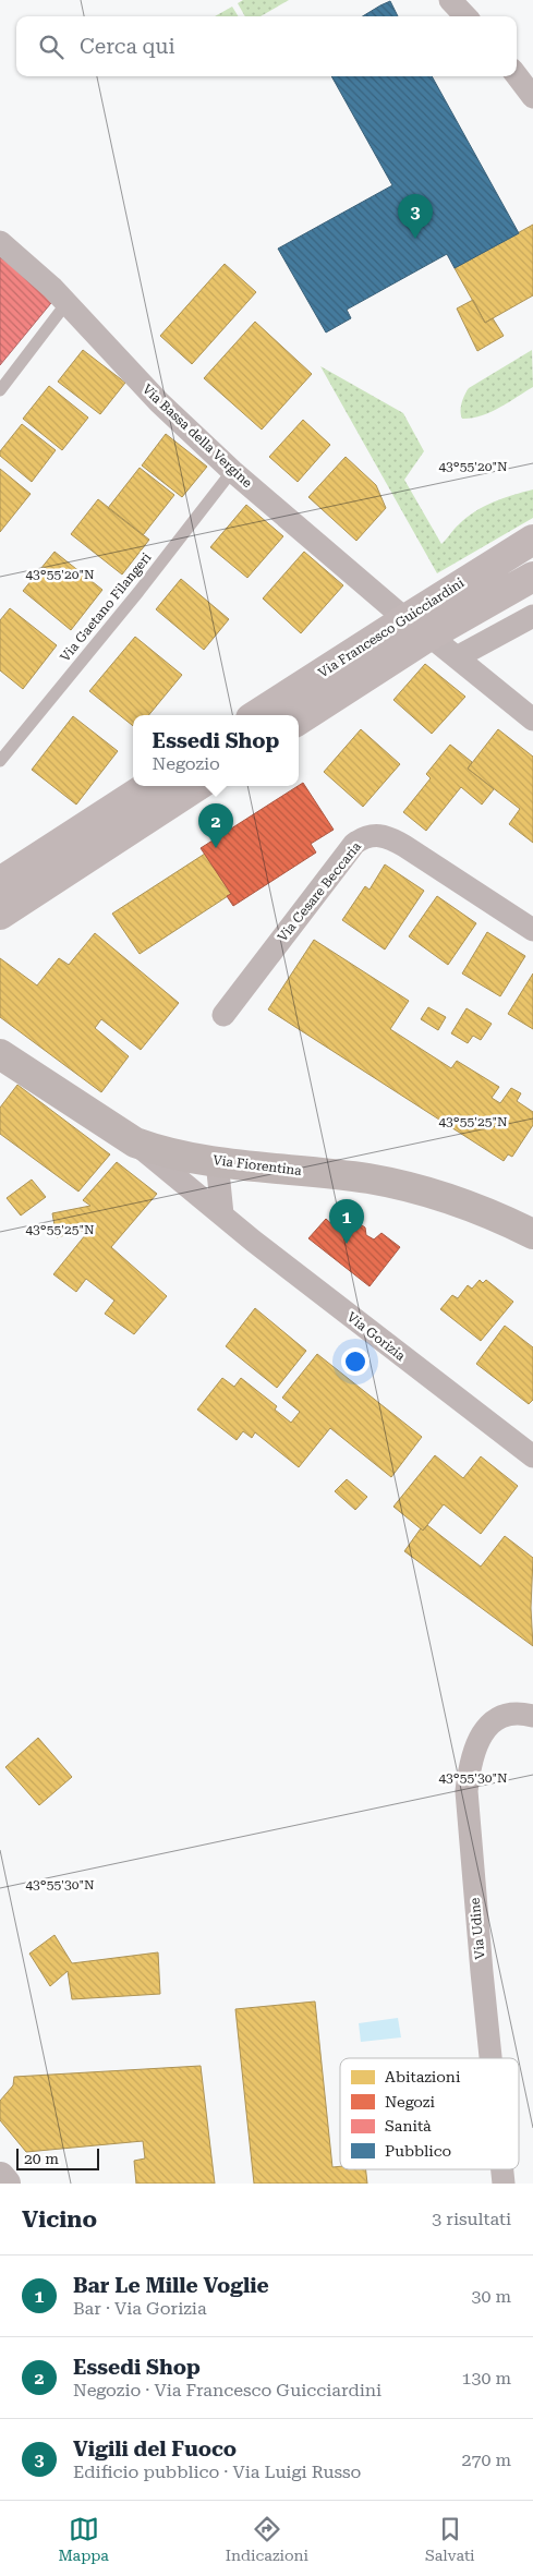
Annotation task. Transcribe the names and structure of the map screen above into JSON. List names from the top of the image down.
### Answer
{
  "streets": {
    "main road": ["Via Francesco Guicciardini", "Via Fiorentina"],
    "street": [
      "Via Bassa della Vergine",
      "Via Cesare Beccaria",
      "Via Gorizia",
      "Via Udine"
    ],
    "lane": ["Via Gaetano Filangeri"]
  },
  "crossings": [
    ["Via Bassa della Vergine", "Via Gaetano Filangeri"],
    ["Via Bassa della Vergine", "Via Francesco Guicciardini"],
    ["Via Fiorentina", "Via Gorizia"]
  ],
  "legend": [
    "Abitazioni",
    "Negozi",
    "Sanità",
    "Pubblico"
  ],
  "scale_bar": "20 m",
  "page": {
    "search": "Cerca qui",
    "pins": ["3", "2", "1"],
    "popup": ["Essedi Shop", "Negozio"],
    "scale": "20 m",
    "heading": ["Vicino", "3 risultati"],
    "list": [
      {
        "mark": "1",
        "name": "Bar Le Mille Voglie",
        "note": "Bar · Via Gorizia",
        "value": "30 m"
      },
      {
        "mark": "2",
        "name": "Essedi Shop",
        "note": "Negozio · Via Francesco Guicciardini",
        "value": "130 m"
      },
      {
        "mark": "3",
        "name": "Vigili del Fuoco",
        "note": "Edificio pubblico · Via Luigi Russo",
        "value": "270 m"
      }
    ],
    "nav": ["Mappa", "Indicazioni", "Salvati"]
  },
  "coordinates": ["43°55'20\"N", "43°55'25\"N", "43°55'30\"N"]
}
